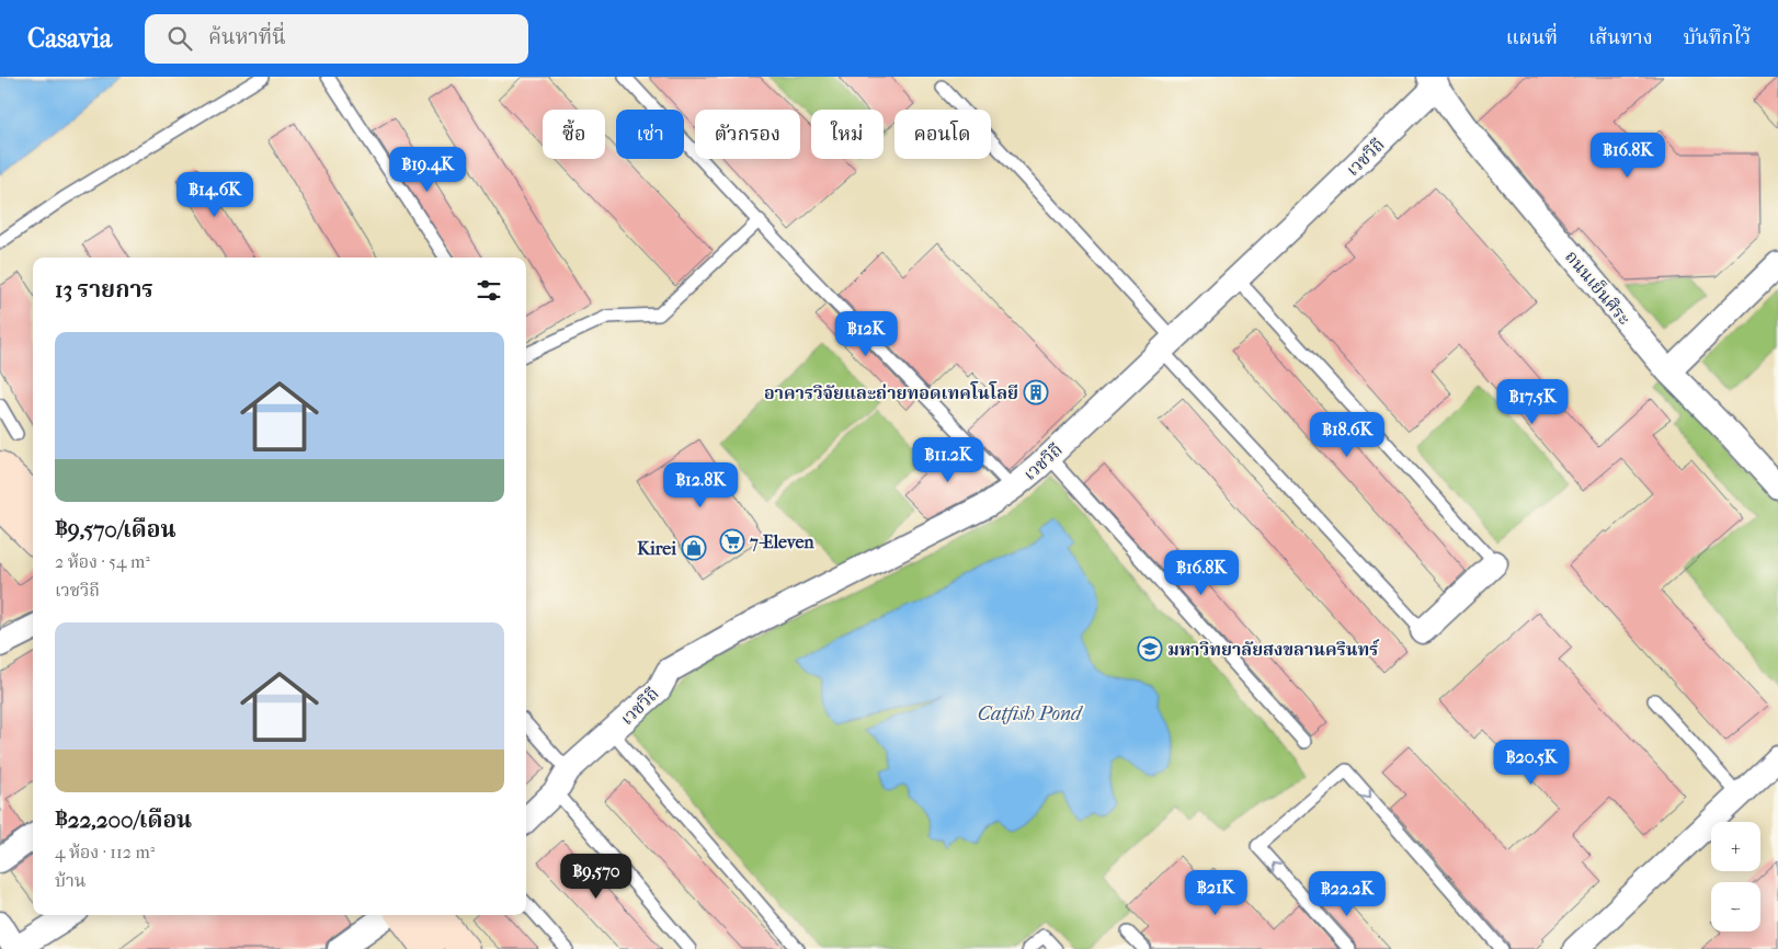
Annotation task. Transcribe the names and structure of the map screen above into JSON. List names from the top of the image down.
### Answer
{
  "streets": {
    "street": ["เวชวิถี", "ถนนเย็นศิระ"]
  },
  "crossings": [
    ["เวชวิถี", "ถนนเย็นศิระ"]
  ],
  "water": ["Catfish Pond"],
  "places": {
    "building": ["อาคารวิจัยและถ่ายทอดเทคโนโลยี"],
    "supermarket": ["7-Eleven"],
    "shop": ["Kirei"],
    "school or university": ["มหาวิทยาลัยสงขลานครินทร์"]
  },
  "page": {
    "header": "Casavia",
    "search": "ค้นหาที่นี่",
    "nav": ["แผนที่", "เส้นทาง", "บันทึกไว้"],
    "chip": [
      "ซื้อ",
      "เช่า",
      "ตัวกรอง",
      "ใหม่",
      "คอนโด"
    ],
    "price": [
      "฿16.8K",
      "฿19.4K",
      "฿14.6K",
      "฿12K",
      "฿17.5K",
      "฿18.6K",
      "฿11.2K",
      "฿12.8K",
      "฿16.8K",
      "฿20.5K",
      "฿9,570",
      "฿21K",
      "฿22.2K"
    ],
    "heading": "13 รายการ",
    "list": [
      {
        "name": "฿9,570/เดือน",
        "note": "2 ห้อง · 54 m² · เวชวิถี"
      },
      {
        "name": "฿22,200/เดือน",
        "note": "4 ห้อง · 112 m² · บ้าน"
      }
    ],
    "map_buttons": ["+", "−"]
  }
}
